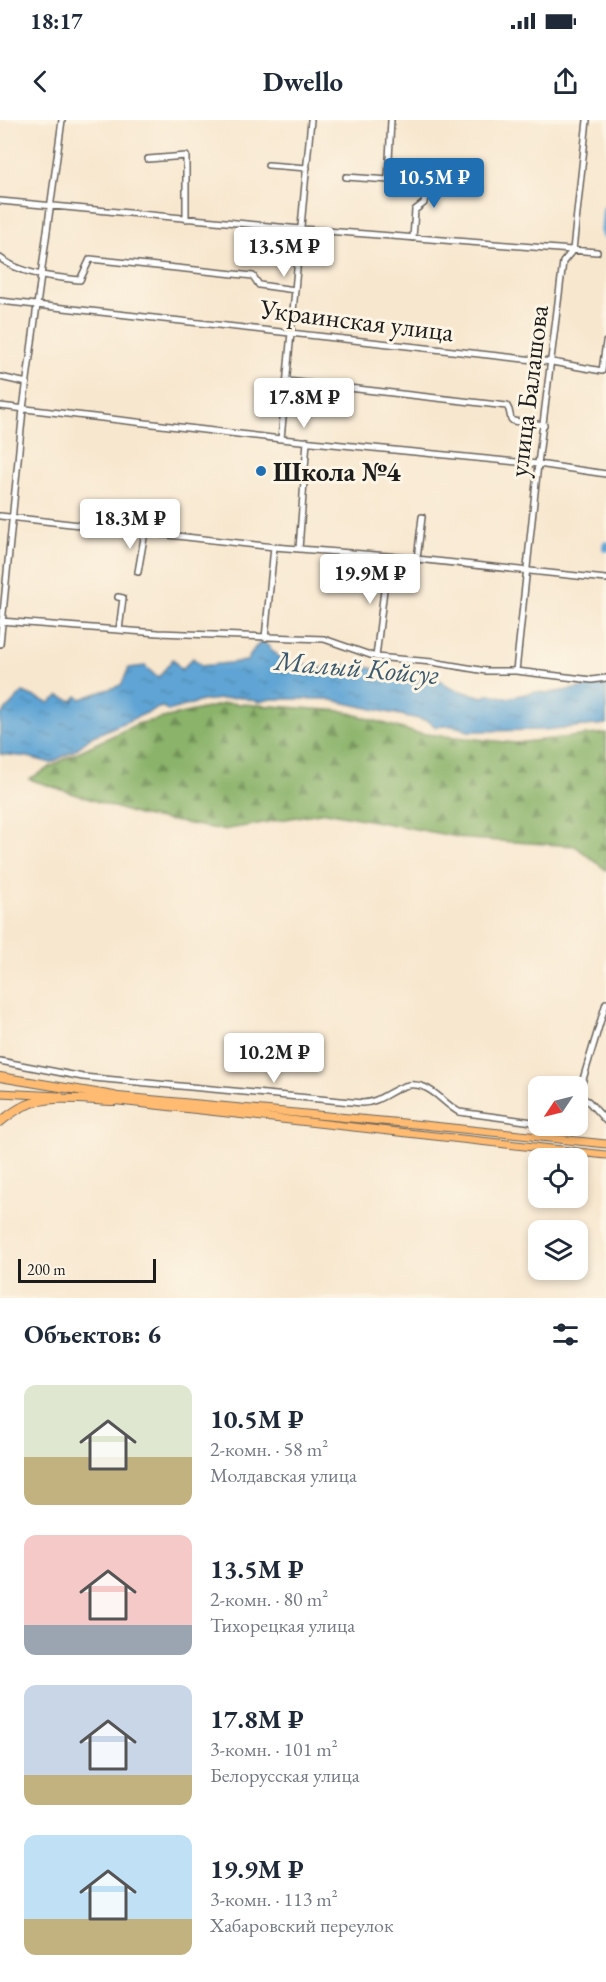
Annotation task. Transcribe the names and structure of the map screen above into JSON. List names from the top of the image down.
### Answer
{
  "streets": {
    "street": ["Украинская улица", "улица Балашова"]
  },
  "crossings": [
    ["Украинская улица", "улица Балашова"]
  ],
  "water": ["Малый Койсуг"],
  "places": ["Школа №4"],
  "scale_bar": "200 m",
  "north": "bottom left",
  "page": {
    "status": "18:17",
    "header": "Dwello",
    "price": [
      "10.5M ₽",
      "13.5M ₽",
      "17.8M ₽",
      "18.3M ₽",
      "19.9M ₽",
      "10.2M ₽"
    ],
    "scale": "200 m",
    "heading": "Объектов: 6",
    "list": [
      {
        "name": "10.5M ₽",
        "note": "2-комн. · 58 m² · Молдавская улица"
      },
      {
        "name": "13.5M ₽",
        "note": "2-комн. · 80 m² · Тихорецкая улица"
      },
      {
        "name": "17.8M ₽",
        "note": "3-комн. · 101 m² · Белорусская улица"
      },
      {
        "name": "19.9M ₽",
        "note": "3-комн. · 113 m² · Хабаровский переулок"
      }
    ]
  }
}
